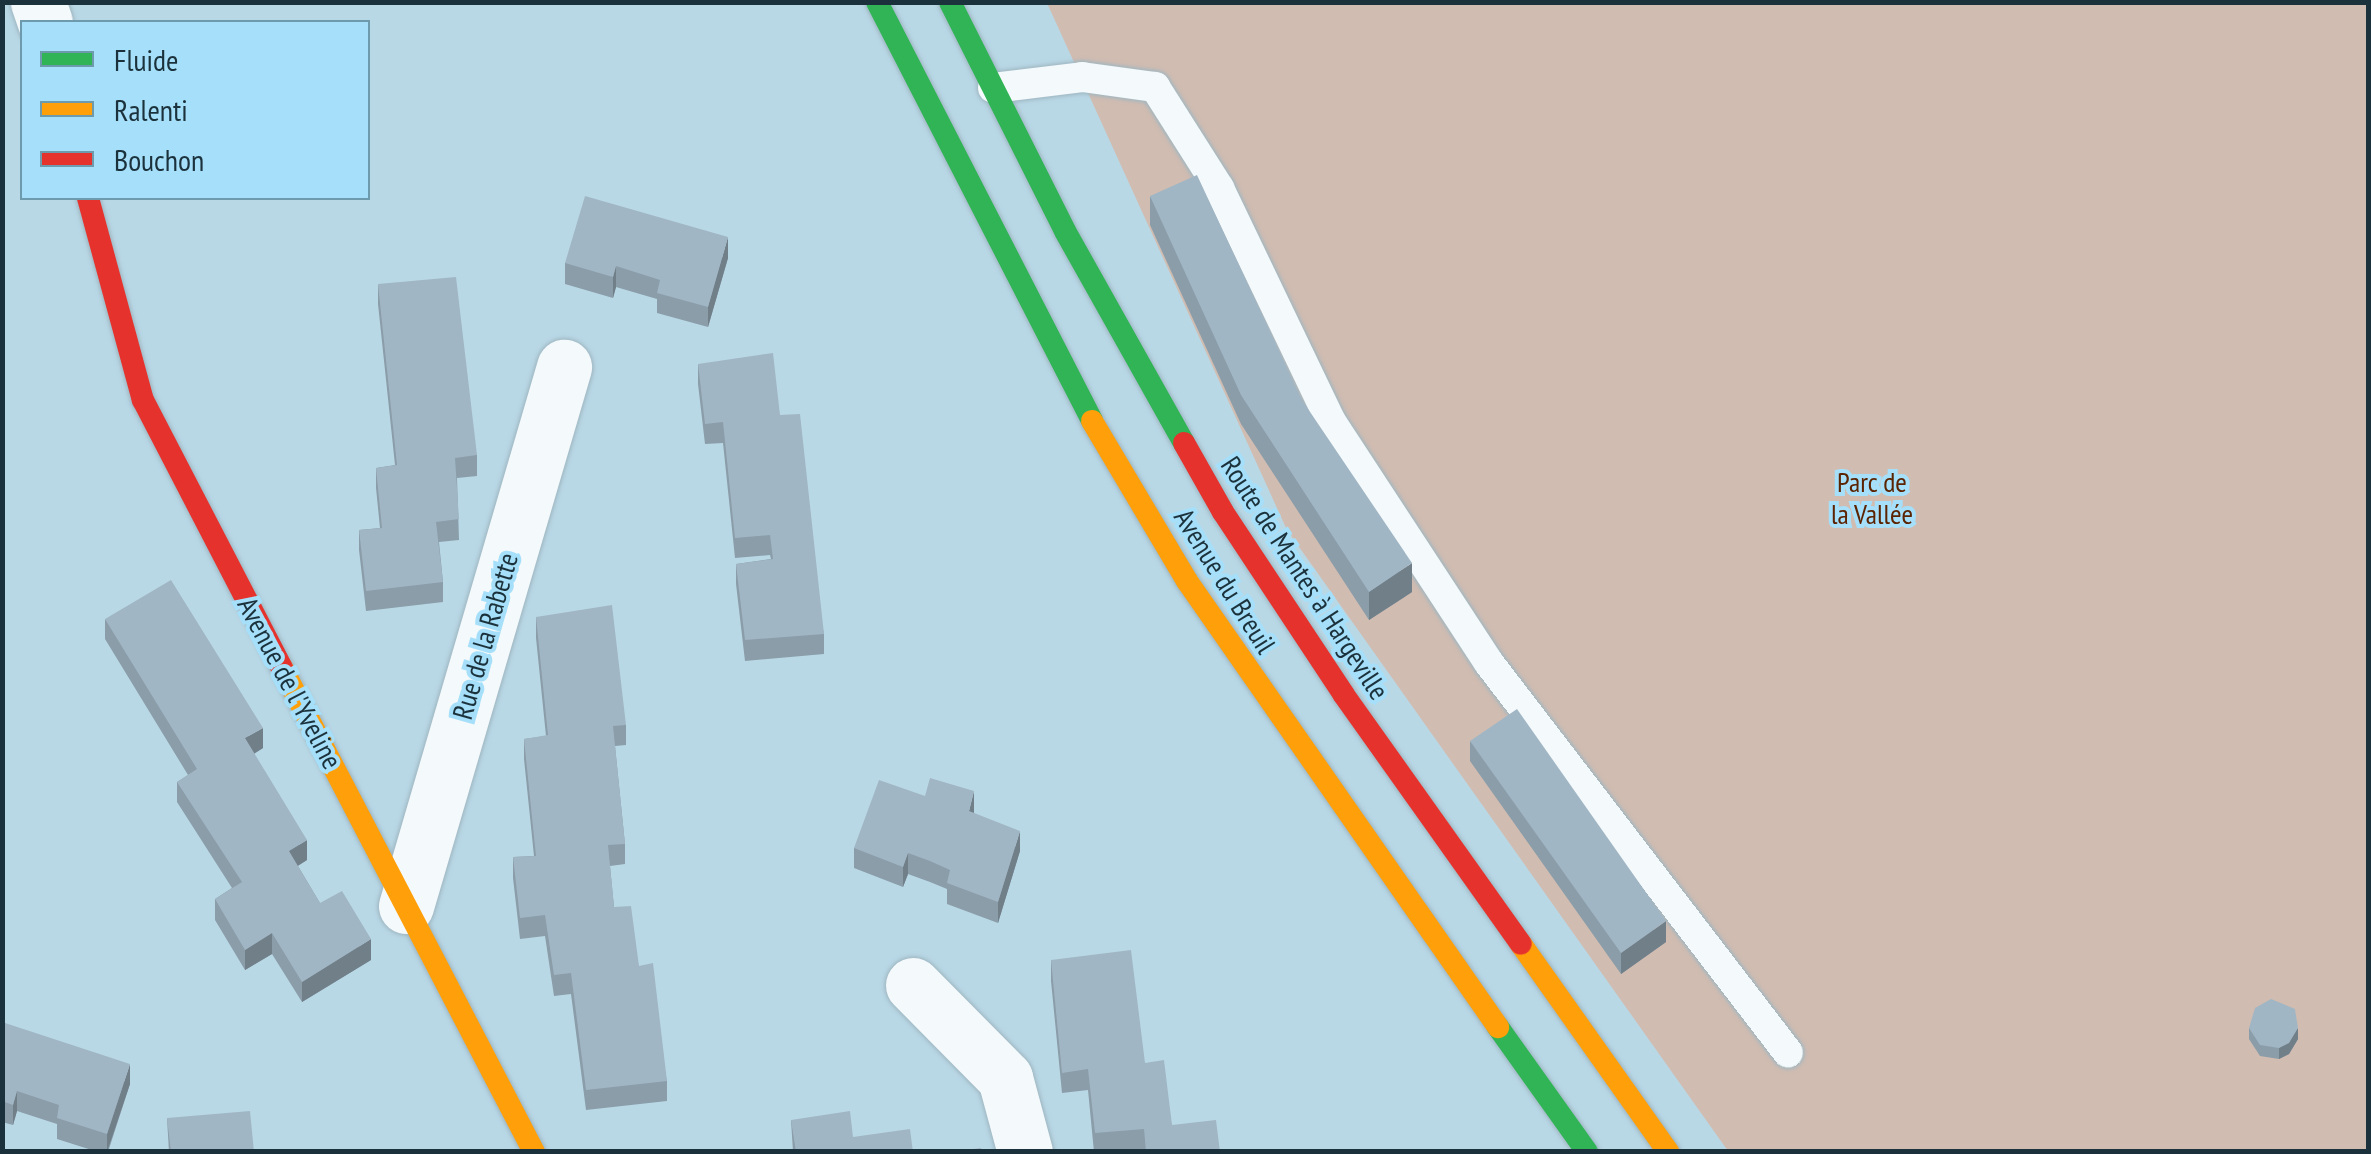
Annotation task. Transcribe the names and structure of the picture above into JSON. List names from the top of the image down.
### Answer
{
  "streets": {
    "main road": ["Route de Mantes à Hargeville", "Avenue du Breuil", "Avenue de l'Yveline"],
    "street": ["Rue de la Rabette"]
  },
  "crossings": [
    ["Rue de la Rabette", "Avenue de l'Yveline"]
  ],
  "parks": ["Parc de la Vallée"],
  "legend": ["Fluide", "Ralenti", "Bouchon"]
}
